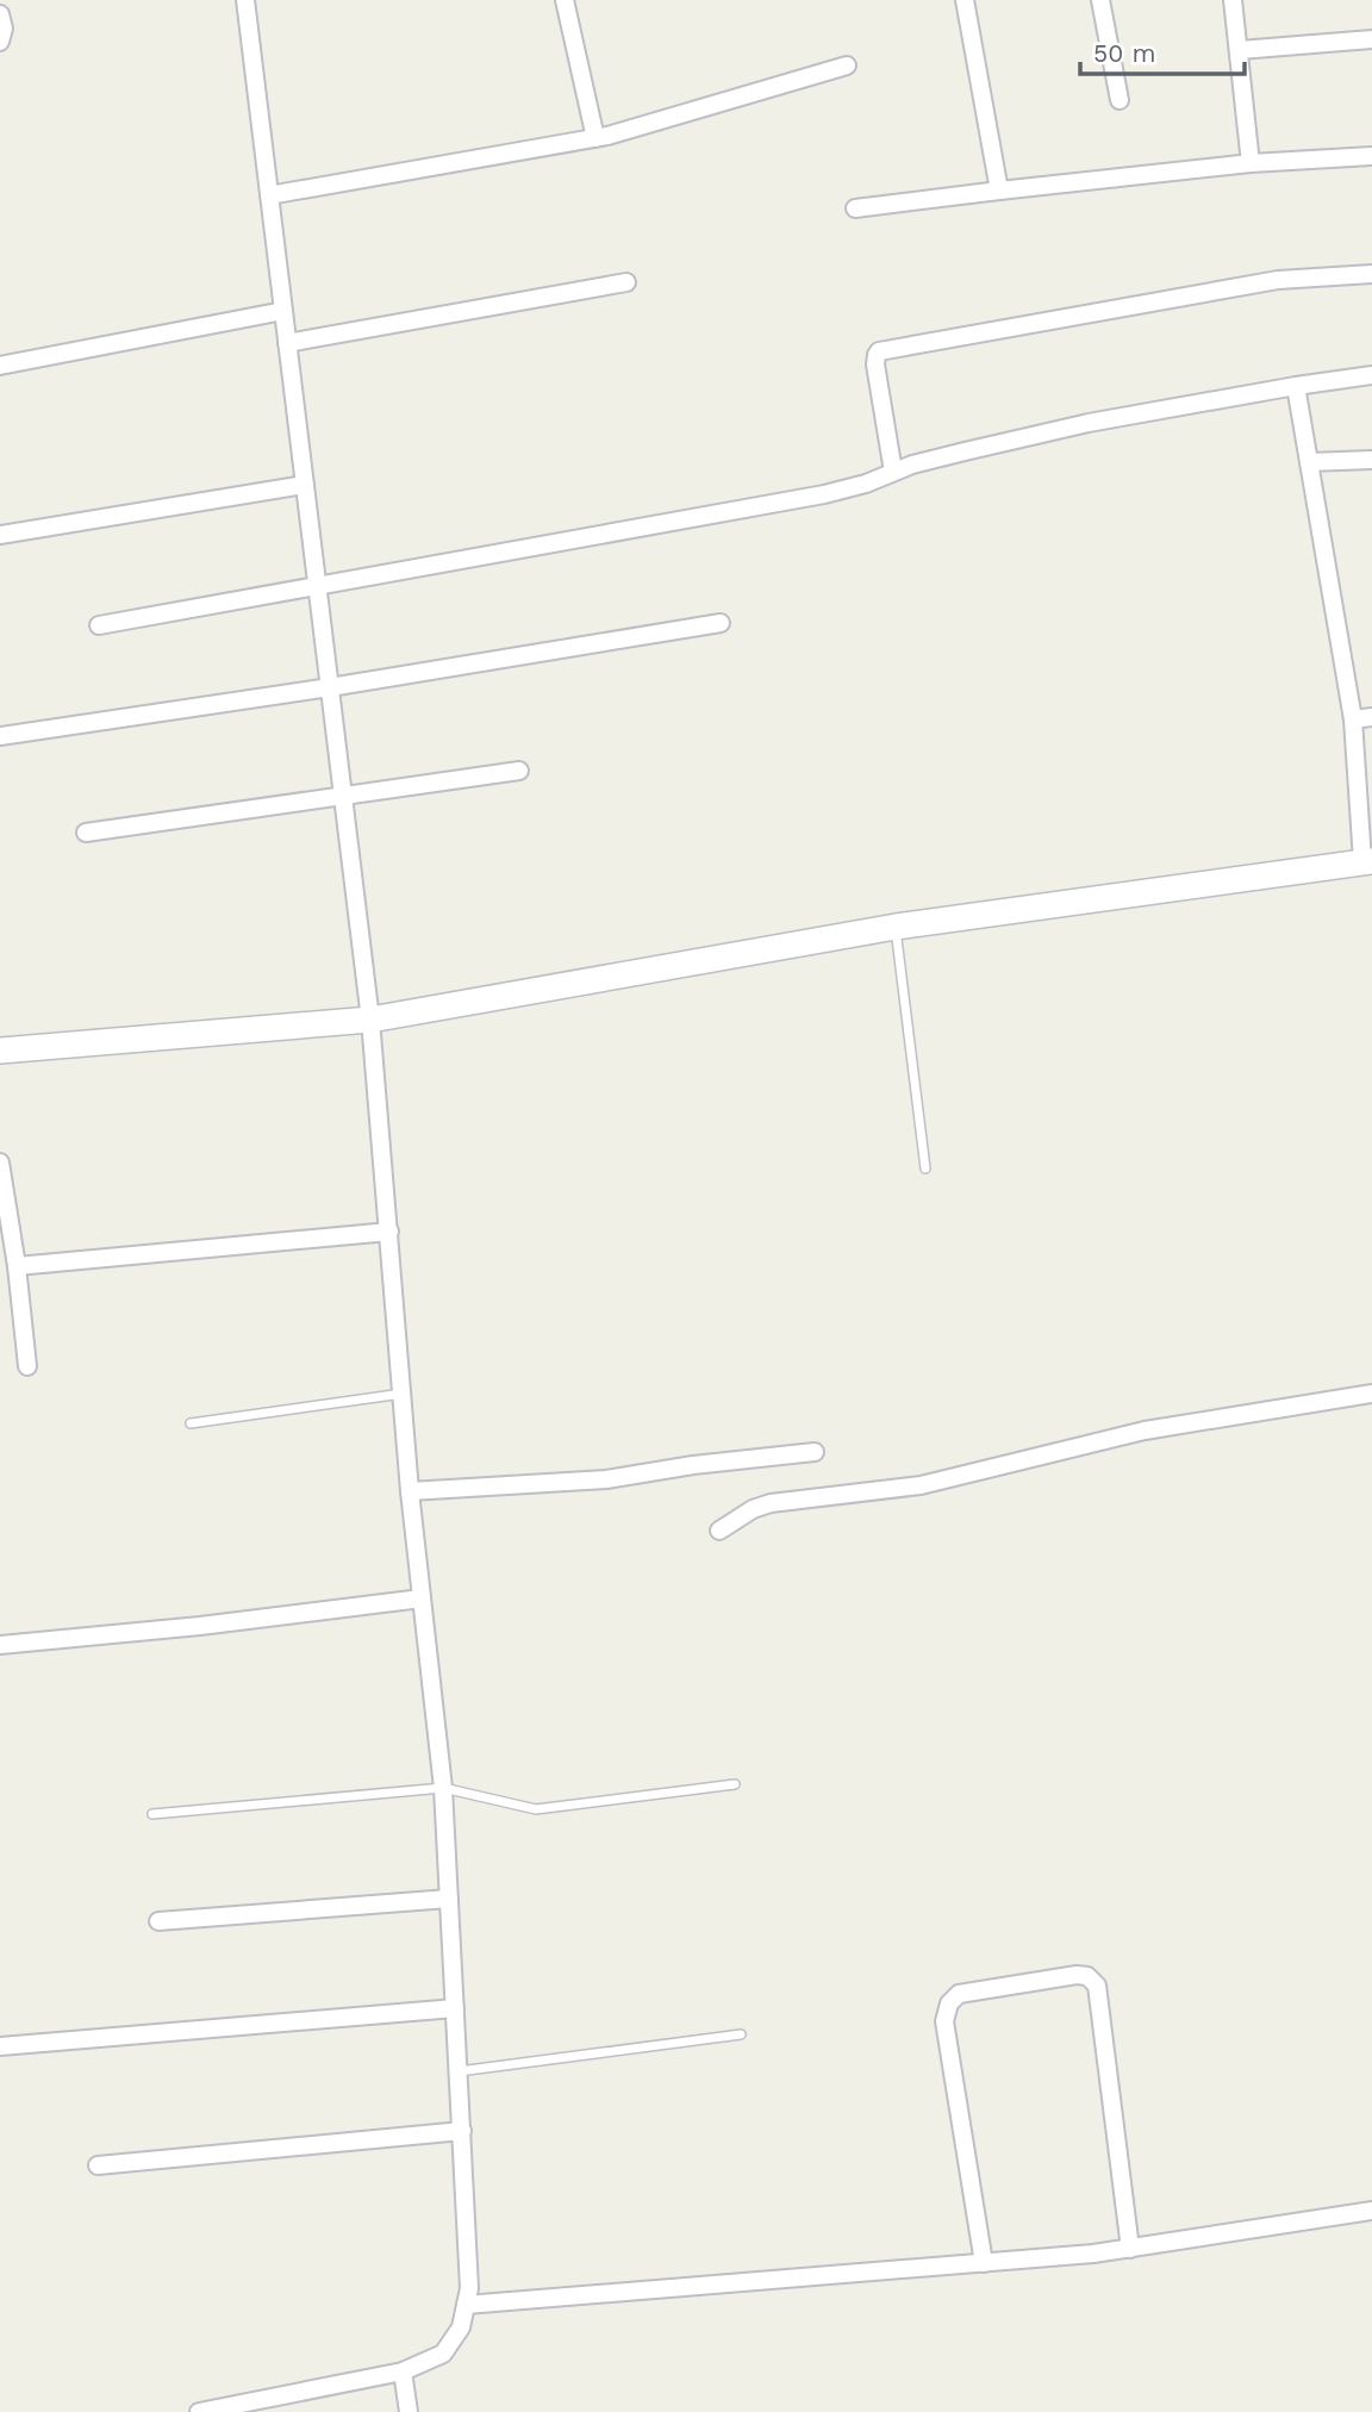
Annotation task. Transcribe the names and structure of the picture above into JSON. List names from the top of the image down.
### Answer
{
  "scale_bar": "50 m"
}
